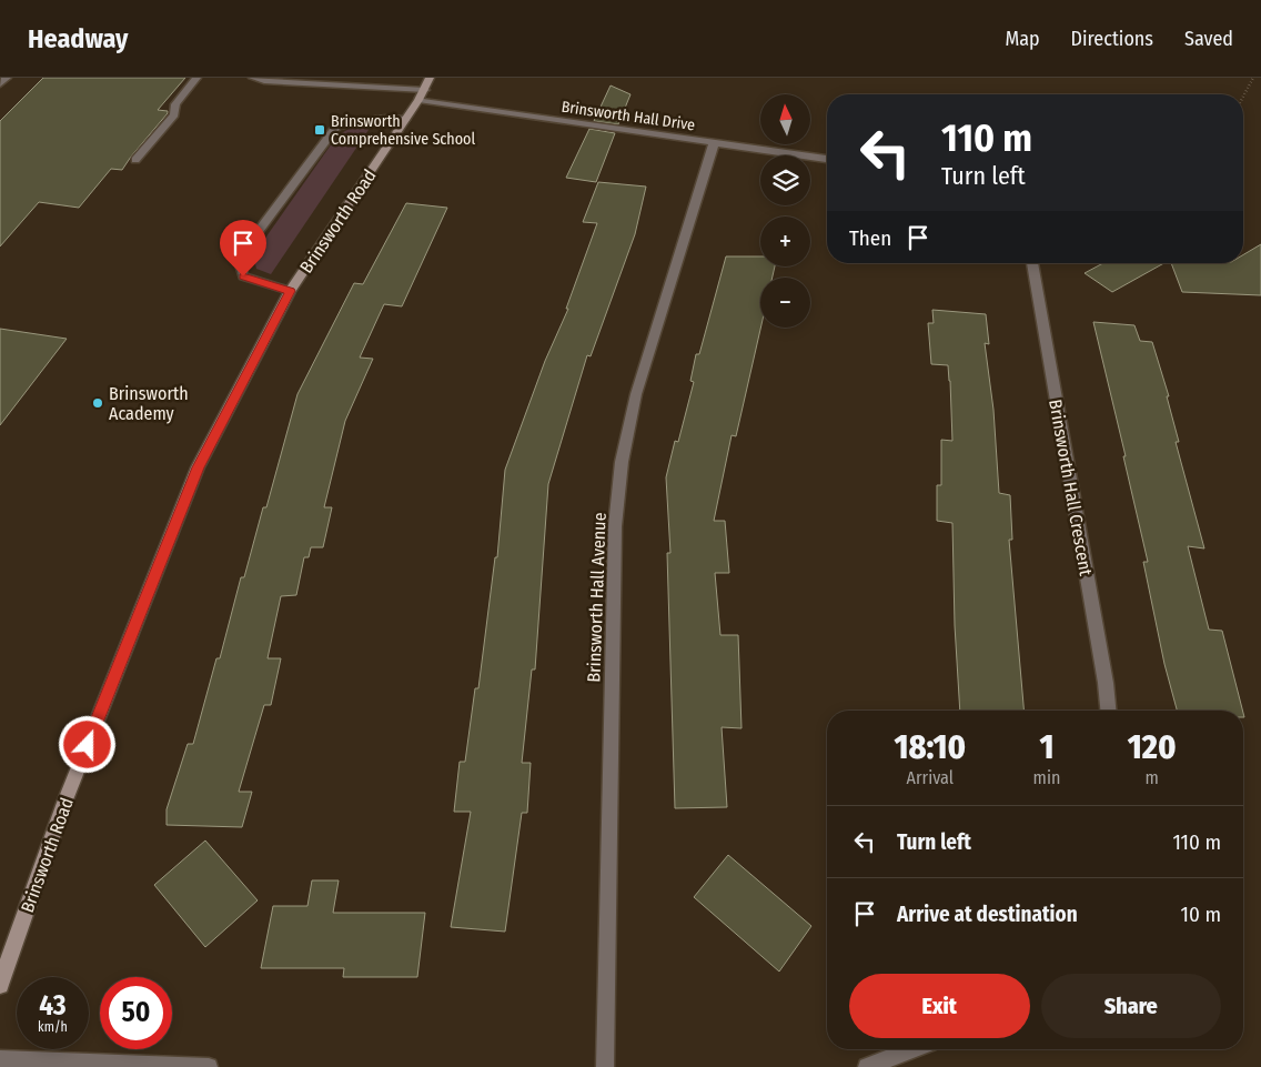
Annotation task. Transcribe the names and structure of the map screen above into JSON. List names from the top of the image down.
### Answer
{
  "streets": {
    "main road": ["Brinsworth Road"],
    "street": ["Brinsworth Hall Drive", "Brinsworth Hall Crescent", "Brinsworth Hall Avenue"]
  },
  "crossings": [
    ["Brinsworth Hall Drive", "Brinsworth Road"],
    ["Brinsworth Hall Drive", "Brinsworth Hall Avenue"]
  ],
  "places": {
    "transit": ["Brinsworth Comprehensive School"],
    "other": ["Brinsworth Academy"]
  },
  "north": "top",
  "page": {
    "header": "Headway",
    "nav": ["Map", "Directions", "Saved"],
    "map_buttons": ["+", "−"],
    "turn": ["110 m", "Turn left"],
    "then": "Then",
    "eta": [
      "18:10",
      "Arrival",
      "1",
      "min",
      "120",
      "m"
    ],
    "list": [
      {
        "name": "Turn left",
        "value": "110 m"
      },
      {
        "name": "Arrive at destination",
        "value": "10 m"
      }
    ],
    "buttons": ["Exit", "Share"],
    "speed": "43 km/h",
    "limit": "50"
  }
}
